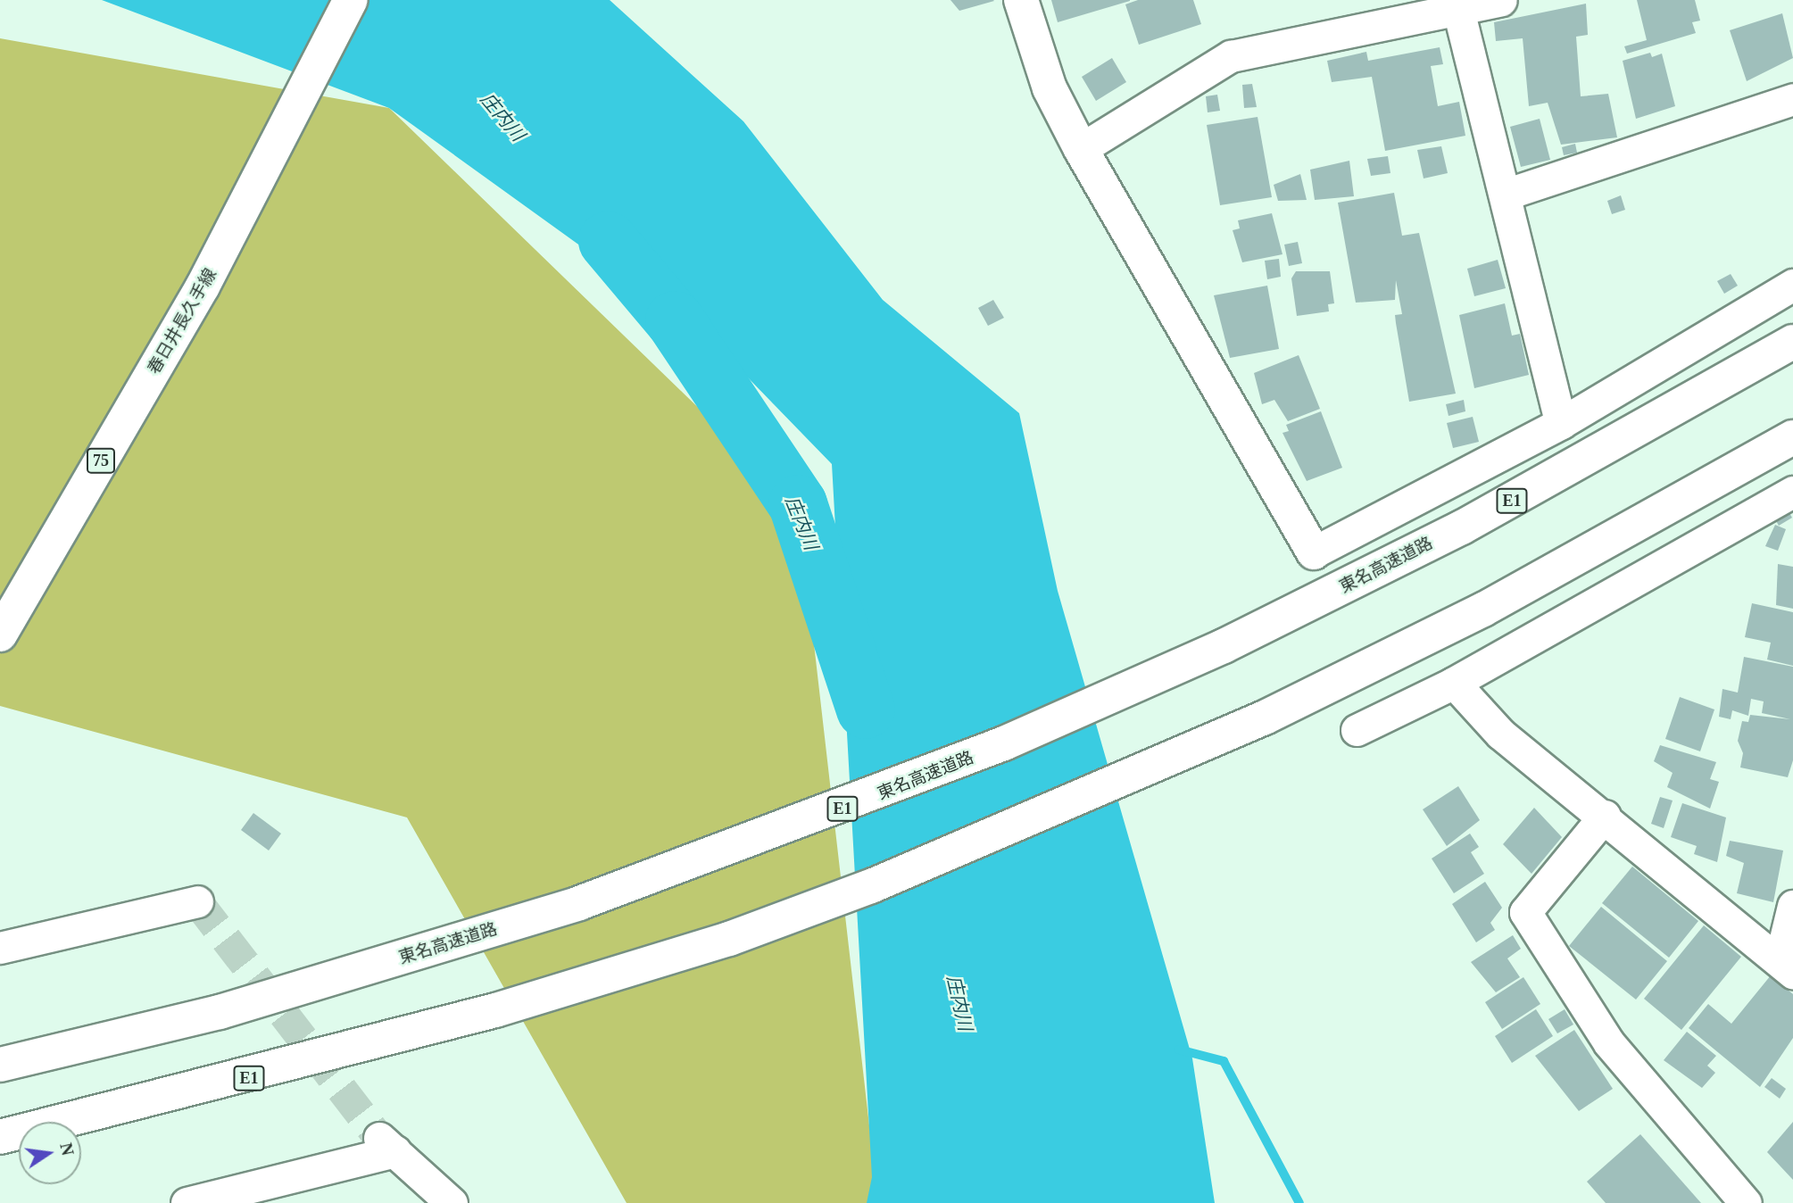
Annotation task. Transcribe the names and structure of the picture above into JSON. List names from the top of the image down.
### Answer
{
  "streets": {
    "main road": [
      "春日井長久手線",
      "75",
      "E1",
      "東名高速道路"
    ]
  },
  "water": ["庄内川"],
  "north": "right"
}
